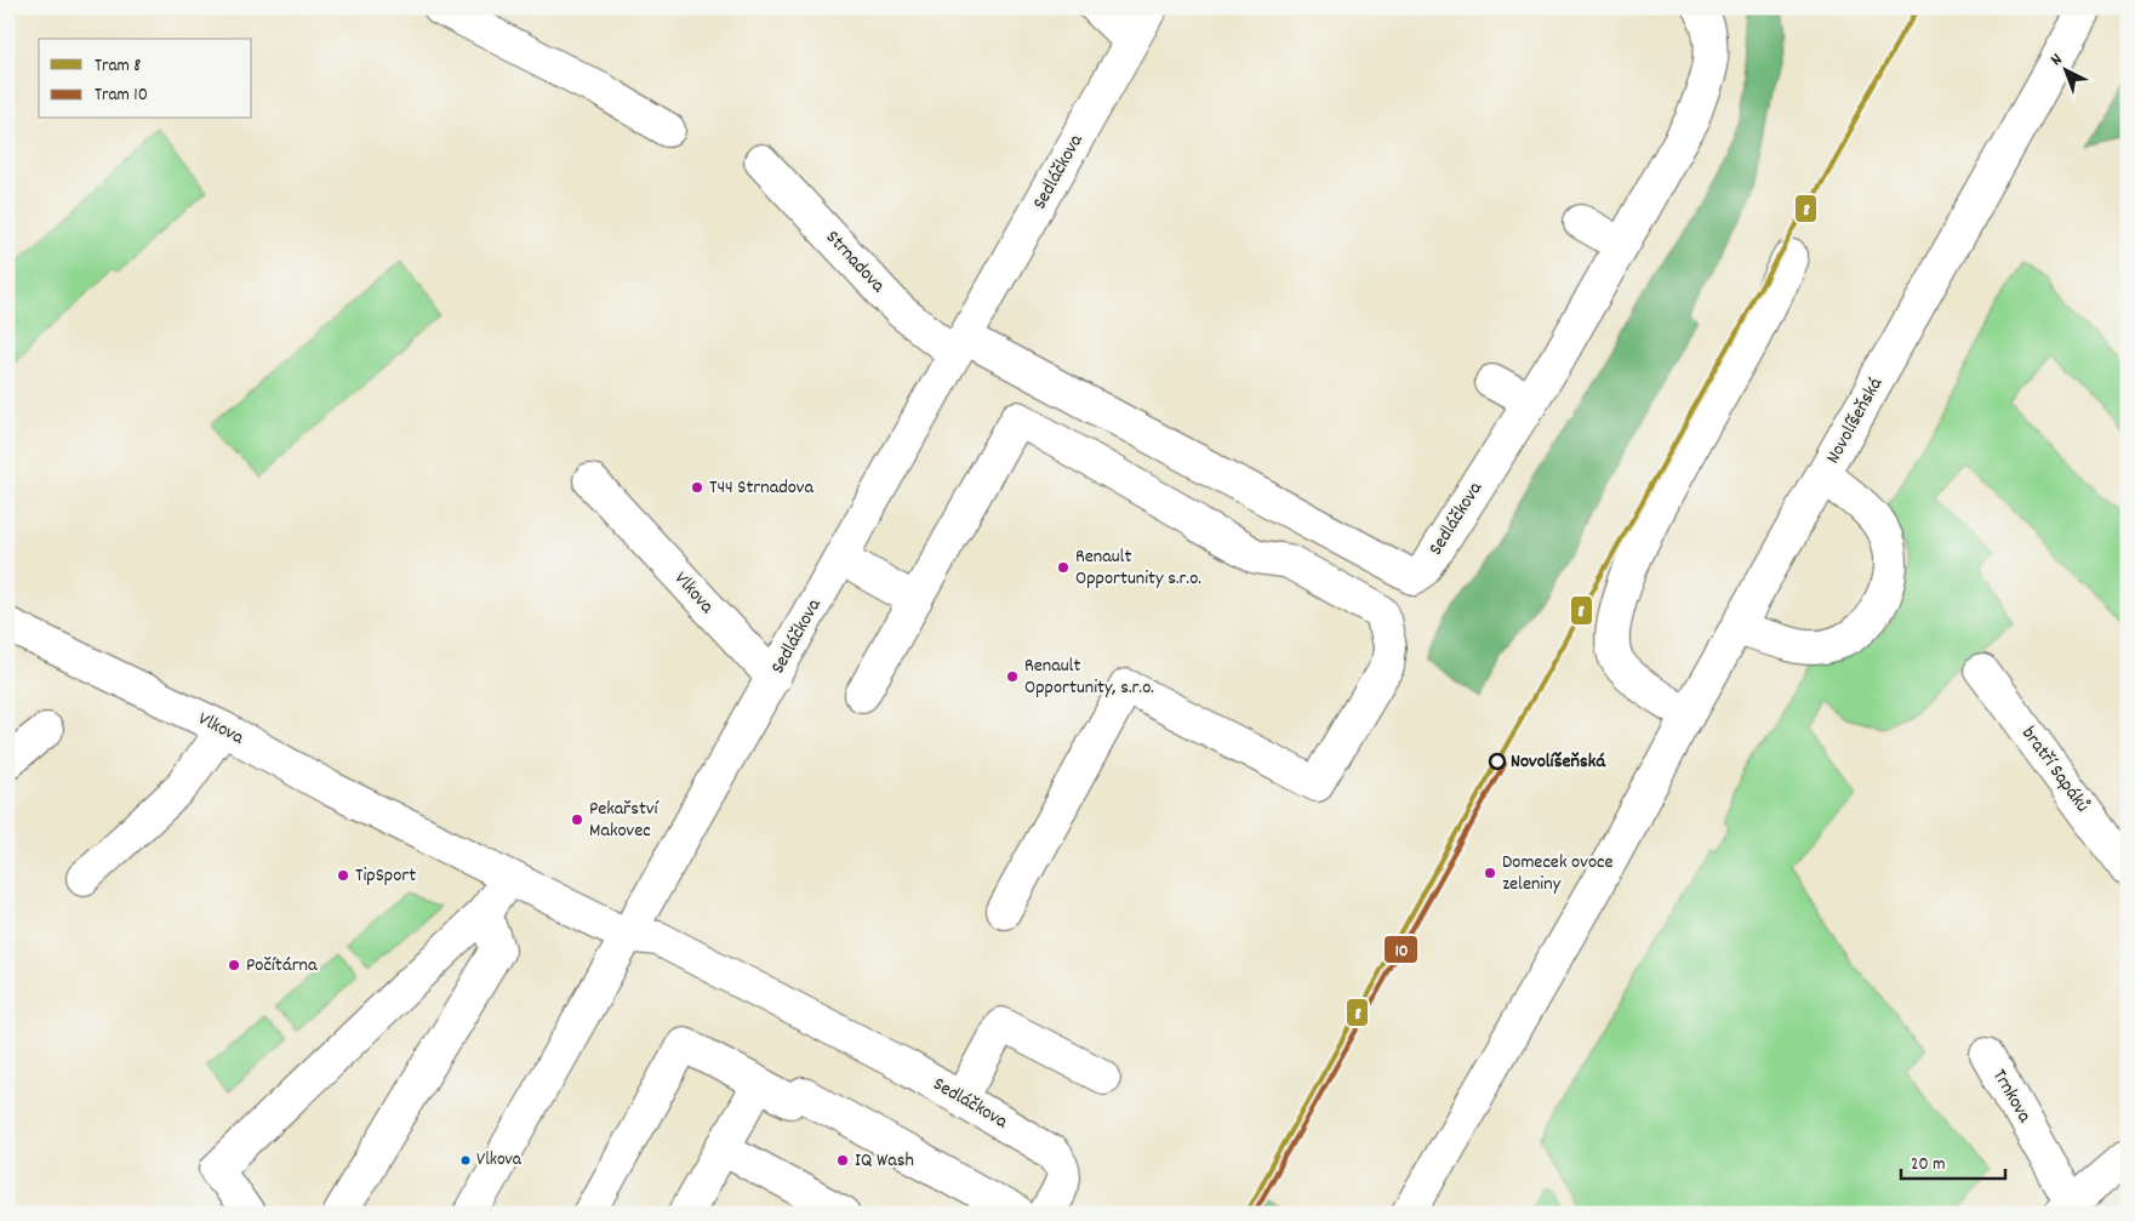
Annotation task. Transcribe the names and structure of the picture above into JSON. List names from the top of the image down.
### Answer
{
  "streets": {
    "street": [
      "Sedláčkova",
      "Strnadova",
      "Novolíšeňská",
      "Vlkova",
      "bratří Sapáků",
      "Trnkova"
    ]
  },
  "crossings": [
    ["Sedláčkova", "Strnadova"],
    ["Sedláčkova", "Vlkova"]
  ],
  "places": [
    "T44 Strnadova",
    "Renault Opportunity s.r.o.",
    "Renault Opportunity, s.r.o.",
    "Novolíšeňská",
    "Pekařství Makovec",
    "Domecek ovoce zeleniny",
    "TipSport",
    "Počítárna",
    "Vlkova",
    "IQ Wash"
  ],
  "lines": ["tram line 8", "tram line 10"],
  "legend": ["Tram 8", "Tram 10"],
  "scale_bar": "20 m",
  "north": "top left"
}
